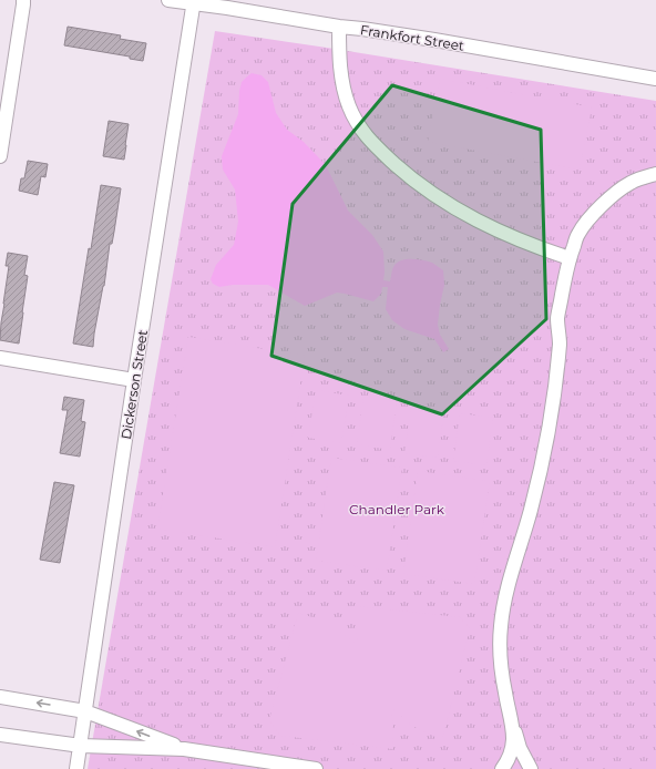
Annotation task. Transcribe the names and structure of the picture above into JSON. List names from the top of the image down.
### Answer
{
  "streets": {
    "street": ["Frankfort Street", "Dickerson Street"]
  },
  "crossings": [
    ["Frankfort Street", "Dickerson Street"]
  ],
  "parks": ["Chandler Park"]
}
